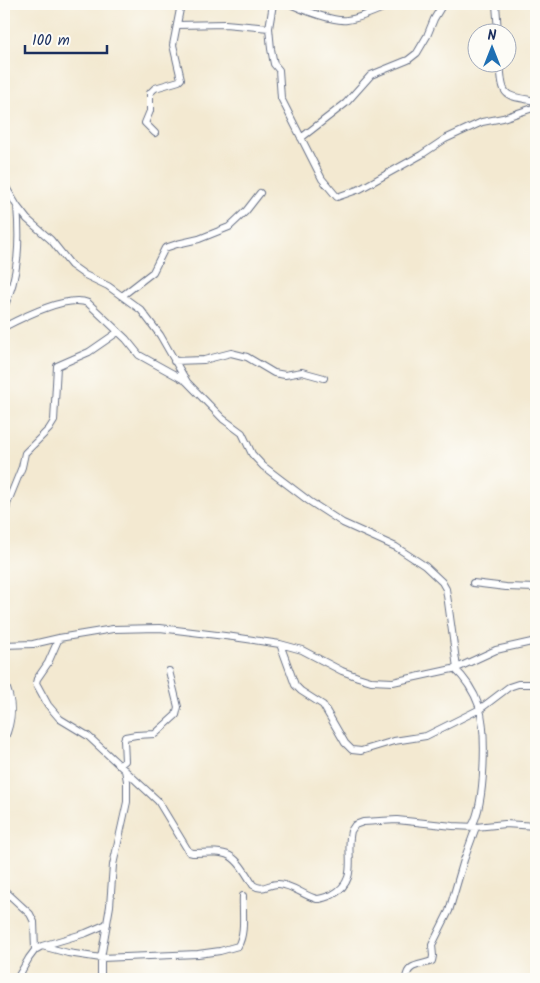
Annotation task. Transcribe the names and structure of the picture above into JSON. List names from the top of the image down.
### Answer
{
  "scale_bar": "100 m",
  "north": "top"
}
